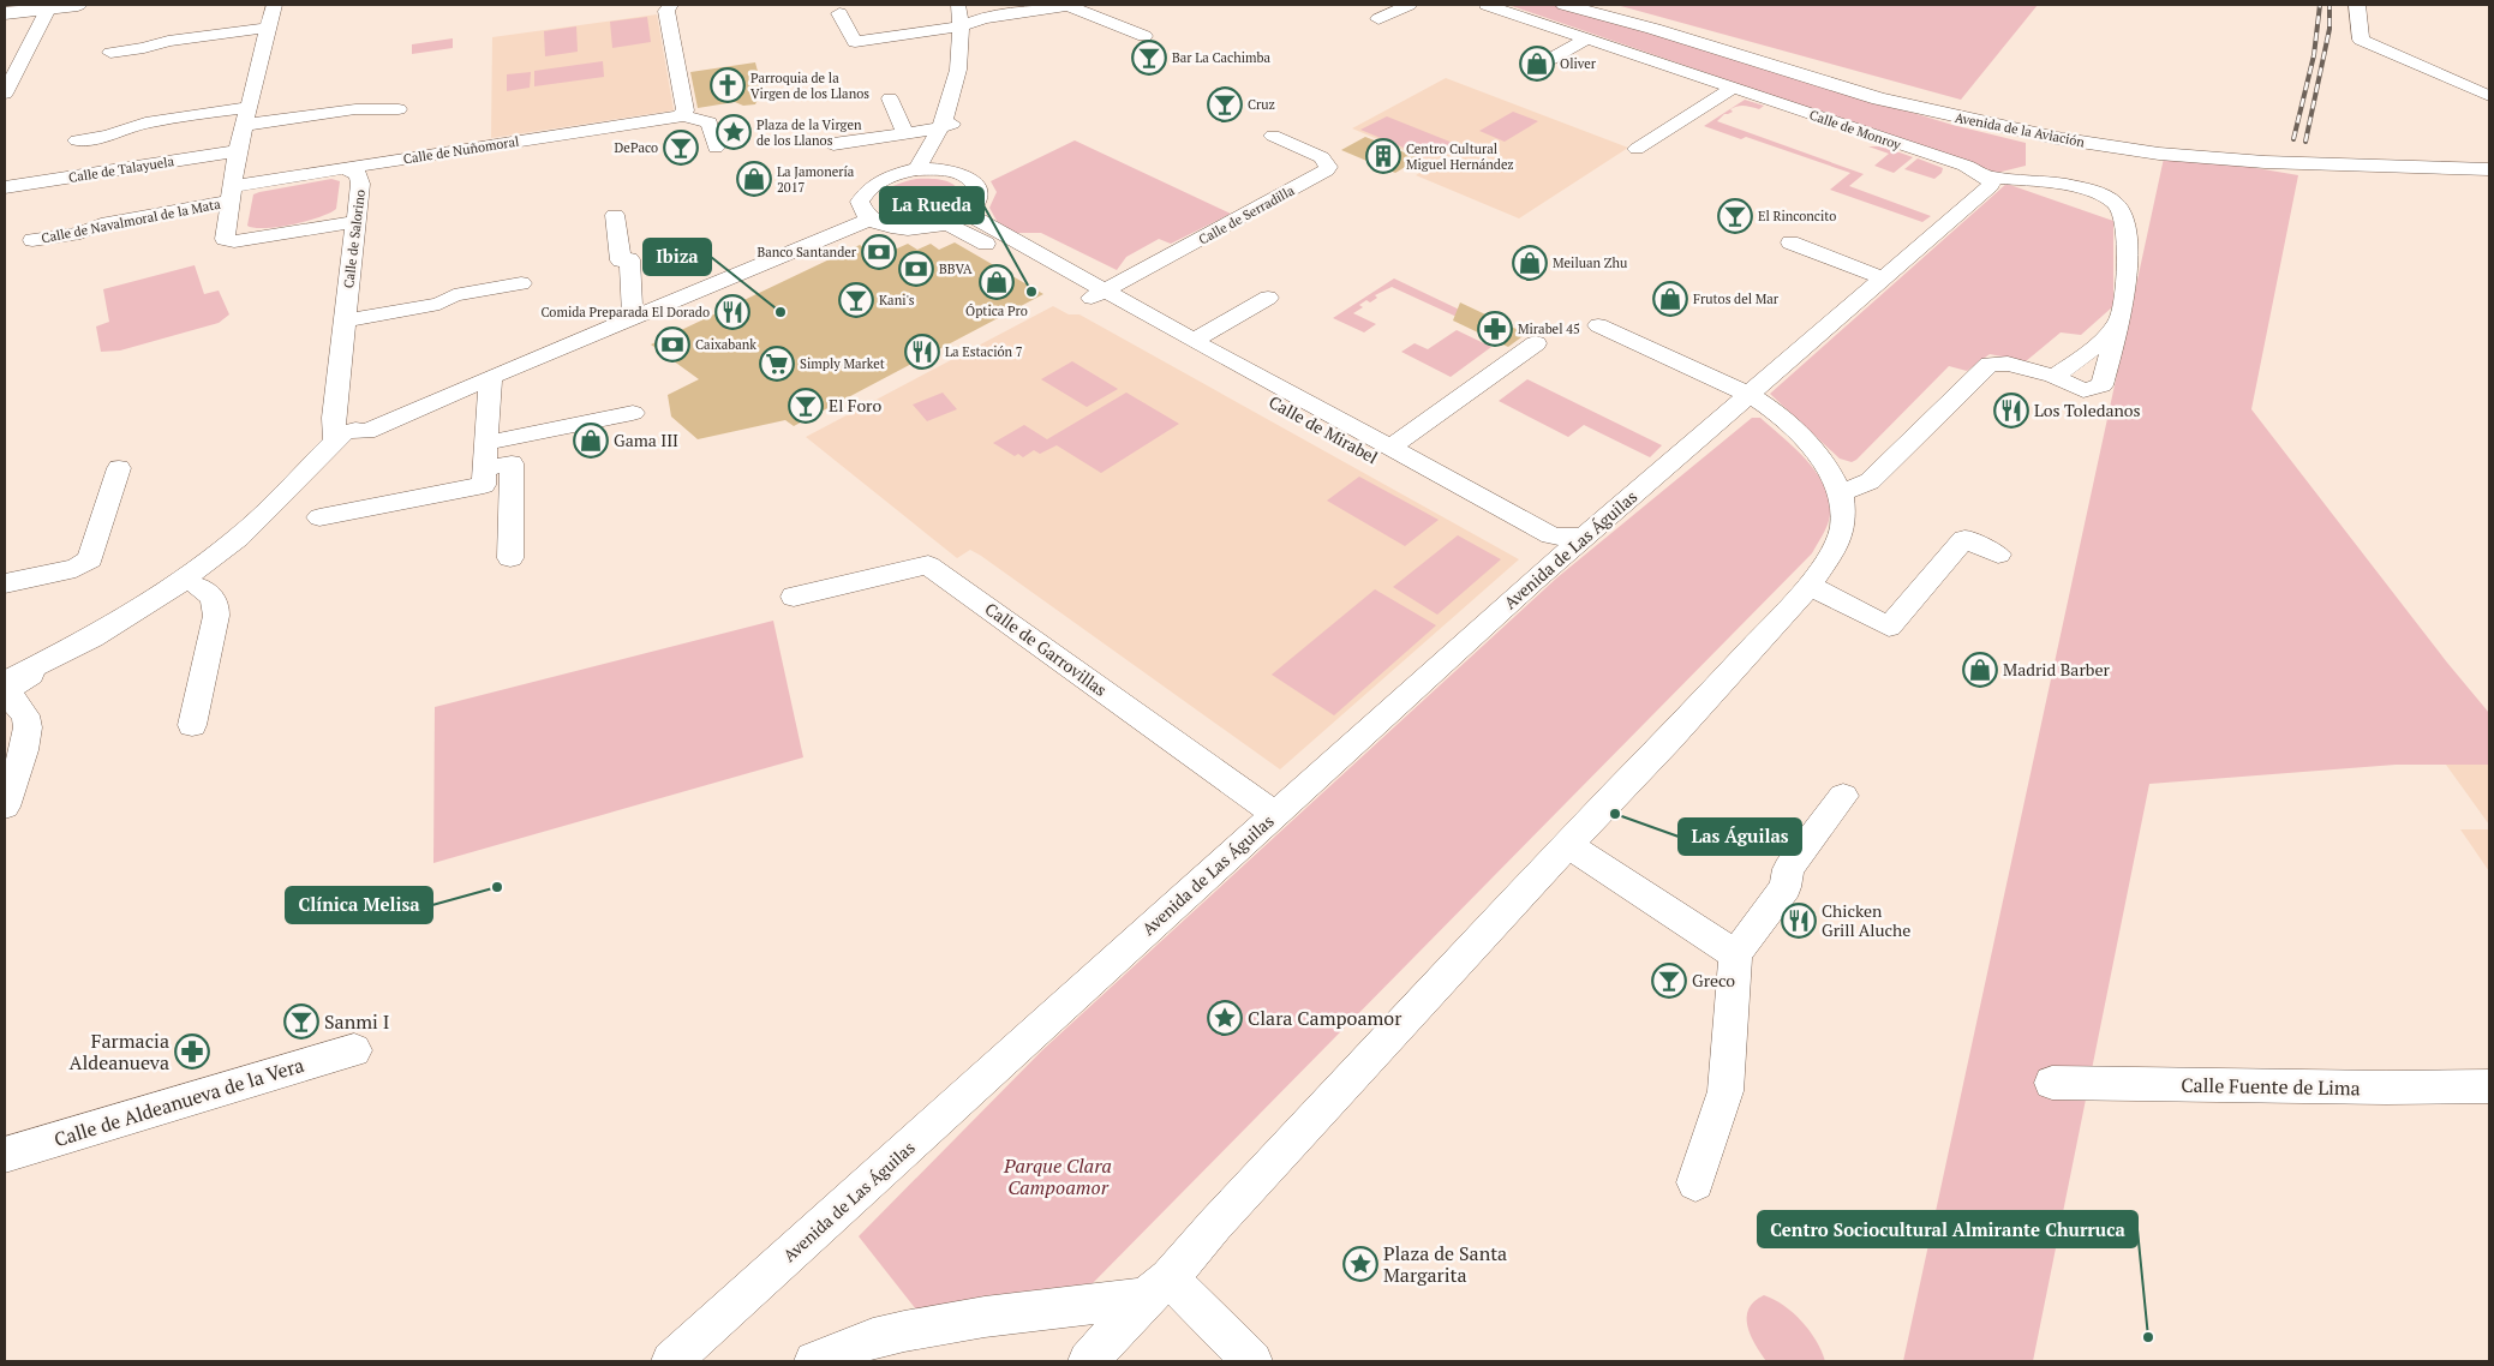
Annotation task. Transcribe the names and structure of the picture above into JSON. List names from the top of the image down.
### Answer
{
  "streets": {
    "main road": ["Avenida de la Aviación"],
    "street": [
      "Calle de Monroy",
      "Calle de Nuñomoral",
      "Calle de Talayuela",
      "Calle de Serradilla",
      "Calle de Navalmoral de la Mata",
      "Calle de Salorino",
      "Calle de Mirabel",
      "Avenida de Las Águilas",
      "Calle de Garrovillas",
      "Calle Fuente de Lima",
      "Calle de Aldeanueva de la Vera"
    ]
  },
  "crossings": [
    ["Calle de Monroy", "Avenida de Las Águilas"],
    ["Calle de Nuñomoral", "Calle de Navalmoral de la Mata"],
    ["Calle de Nuñomoral", "Calle de Salorino"],
    ["Calle de Talayuela", "Calle de Navalmoral de la Mata"],
    ["Calle de Serradilla", "Calle de Mirabel"],
    ["Calle de Navalmoral de la Mata", "Calle de Salorino"],
    ["Calle de Mirabel", "Avenida de Las Águilas"],
    ["Avenida de Las Águilas", "Calle de Garrovillas"]
  ],
  "parks": ["Parque Clara Campoamor"],
  "places": {
    "bar": [
      "Bar La Cachimba",
      "Cruz",
      "DePaco",
      "El Rinconcito",
      "Kani's",
      "El Foro",
      "Greco",
      "Sanmi I"
    ],
    "shop": [
      "Oliver",
      "La Jamonería 2017",
      "Meiluan Zhu",
      "Óptica Pro",
      "Frutos del Mar",
      "Gama III",
      "Madrid Barber"
    ],
    "church": ["Parroquia de la Virgen de los Llanos"],
    "place": ["Plaza de la Virgen de los Llanos", "Clara Campoamor", "Plaza de Santa Margarita"],
    "building": ["Centro Cultural Miguel Hernández"],
    "bank": ["Banco Santander", "BBVA", "Caixabank"],
    "other": [
      "La Rueda",
      "Ibiza",
      "Las Águilas",
      "Clínica Melisa",
      "Centro Sociocultural Almirante Churruca"
    ],
    "restaurant": [
      "Comida Preparada El Dorado",
      "La Estación 7",
      "Los Toledanos",
      "Chicken Grill Aluche"
    ],
    "pharmacy": ["Mirabel 45", "Farmacia Aldeanueva"],
    "supermarket": ["Simply Market"]
  }
}
